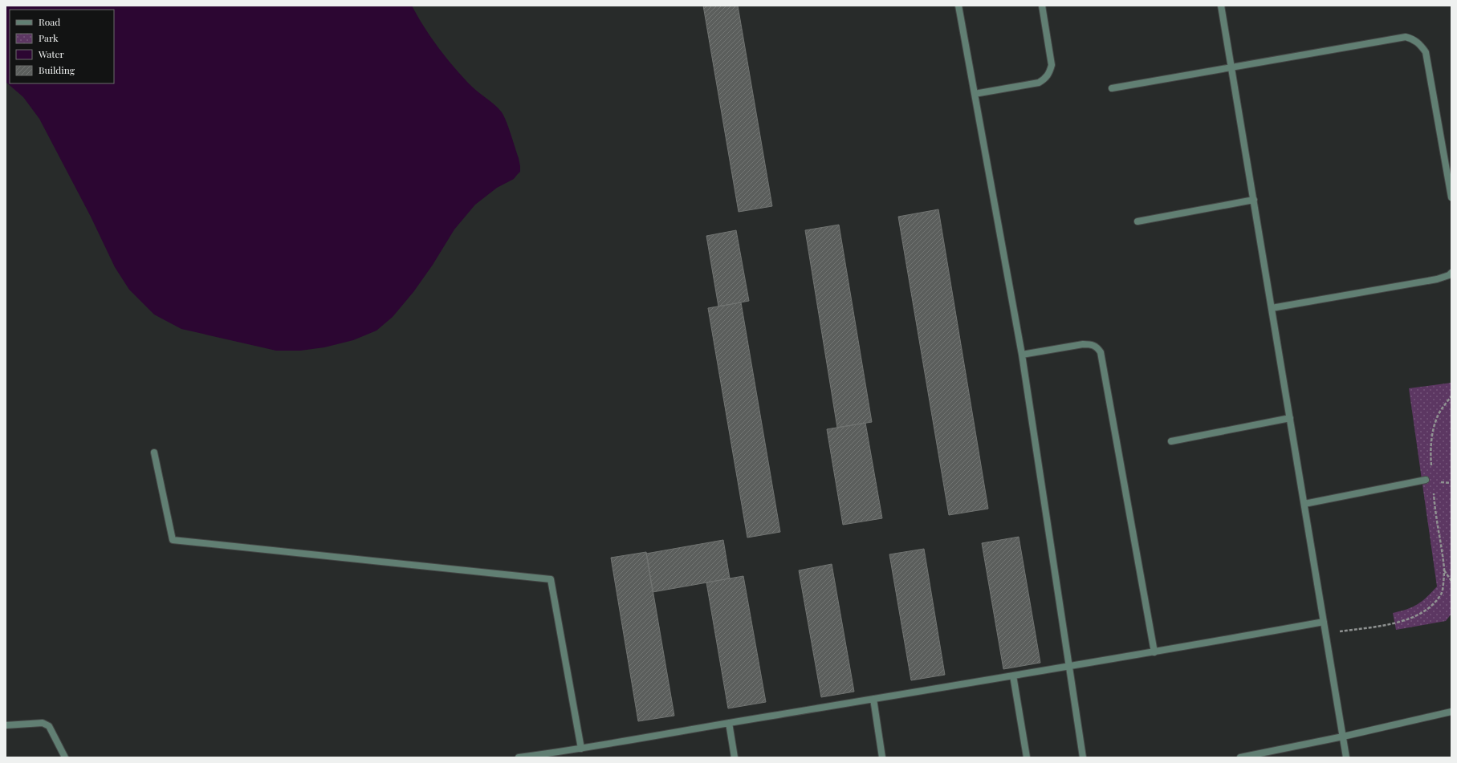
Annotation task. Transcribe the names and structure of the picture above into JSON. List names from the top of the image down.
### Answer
{
  "legend": [
    "Road",
    "Park",
    "Water",
    "Building"
  ]
}
